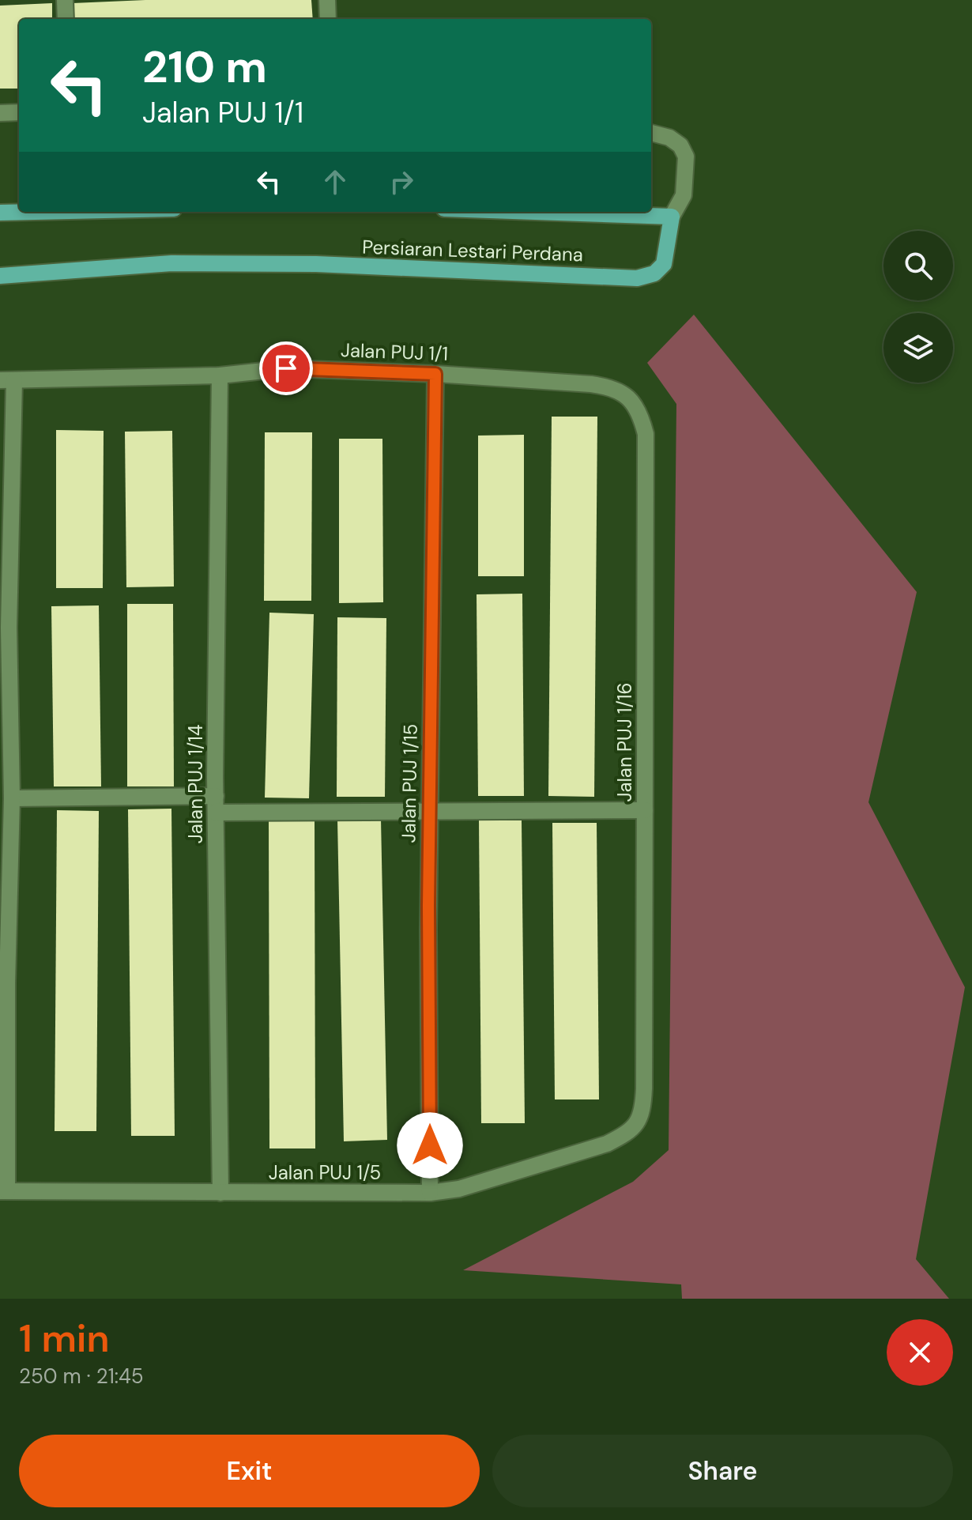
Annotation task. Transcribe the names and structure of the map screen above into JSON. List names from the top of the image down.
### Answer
{
  "streets": {
    "main road": ["Persiaran Lestari Perdana"],
    "street": [
      "Jalan PUJ 1/1",
      "Jalan PUJ 1/16",
      "Jalan PUJ 1/15",
      "Jalan PUJ 1/14",
      "Jalan PUJ 1/5"
    ]
  },
  "crossings": [
    ["Jalan PUJ 1/1", "Jalan PUJ 1/16"],
    ["Jalan PUJ 1/1", "Jalan PUJ 1/15"],
    ["Jalan PUJ 1/1", "Jalan PUJ 1/14"],
    ["Jalan PUJ 1/16", "Jalan PUJ 1/5"],
    ["Jalan PUJ 1/15", "Jalan PUJ 1/5"],
    ["Jalan PUJ 1/14", "Jalan PUJ 1/5"]
  ],
  "page": {
    "turn": ["210 m", "Jalan PUJ 1/1"],
    "heading": ["1 min", "250 m · 21:45"],
    "buttons": ["Exit", "Share"]
  }
}
